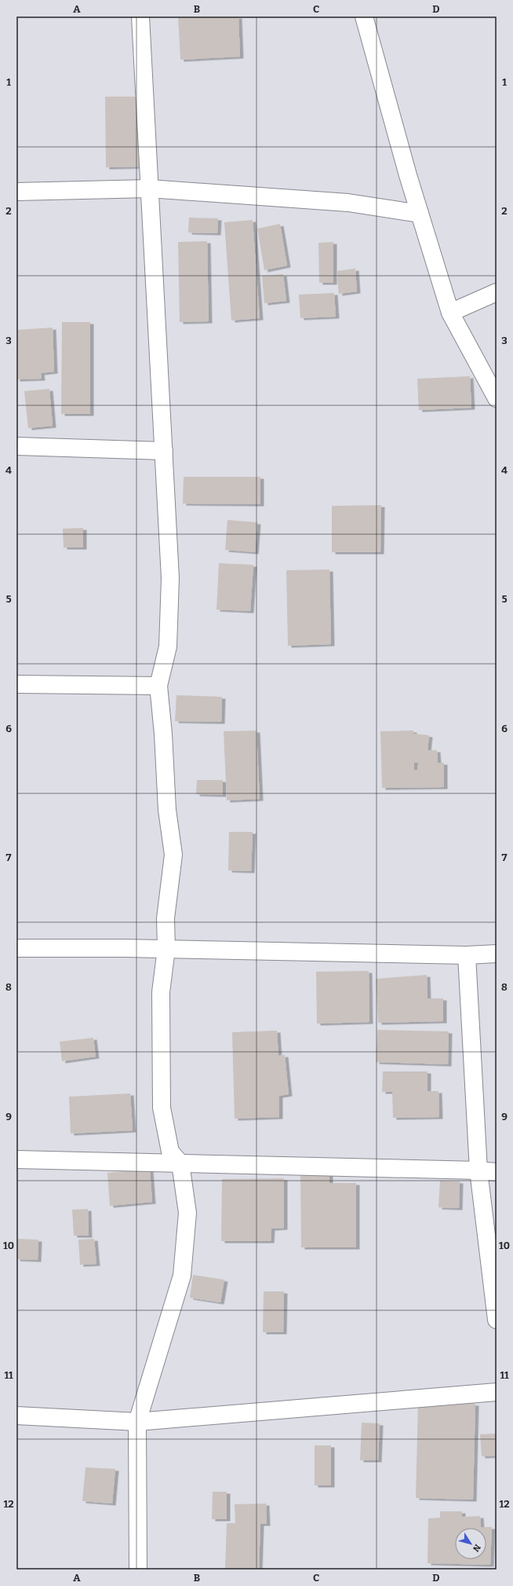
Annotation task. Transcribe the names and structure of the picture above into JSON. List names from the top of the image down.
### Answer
{
  "north": "bottom right",
  "grid": {
    "columns": [
      "A",
      "B",
      "C",
      "D"
    ],
    "rows": [
      "1",
      "2",
      "3",
      "4",
      "5",
      "6",
      "7",
      "8",
      "9",
      "10",
      "11",
      "12"
    ]
  }
}
